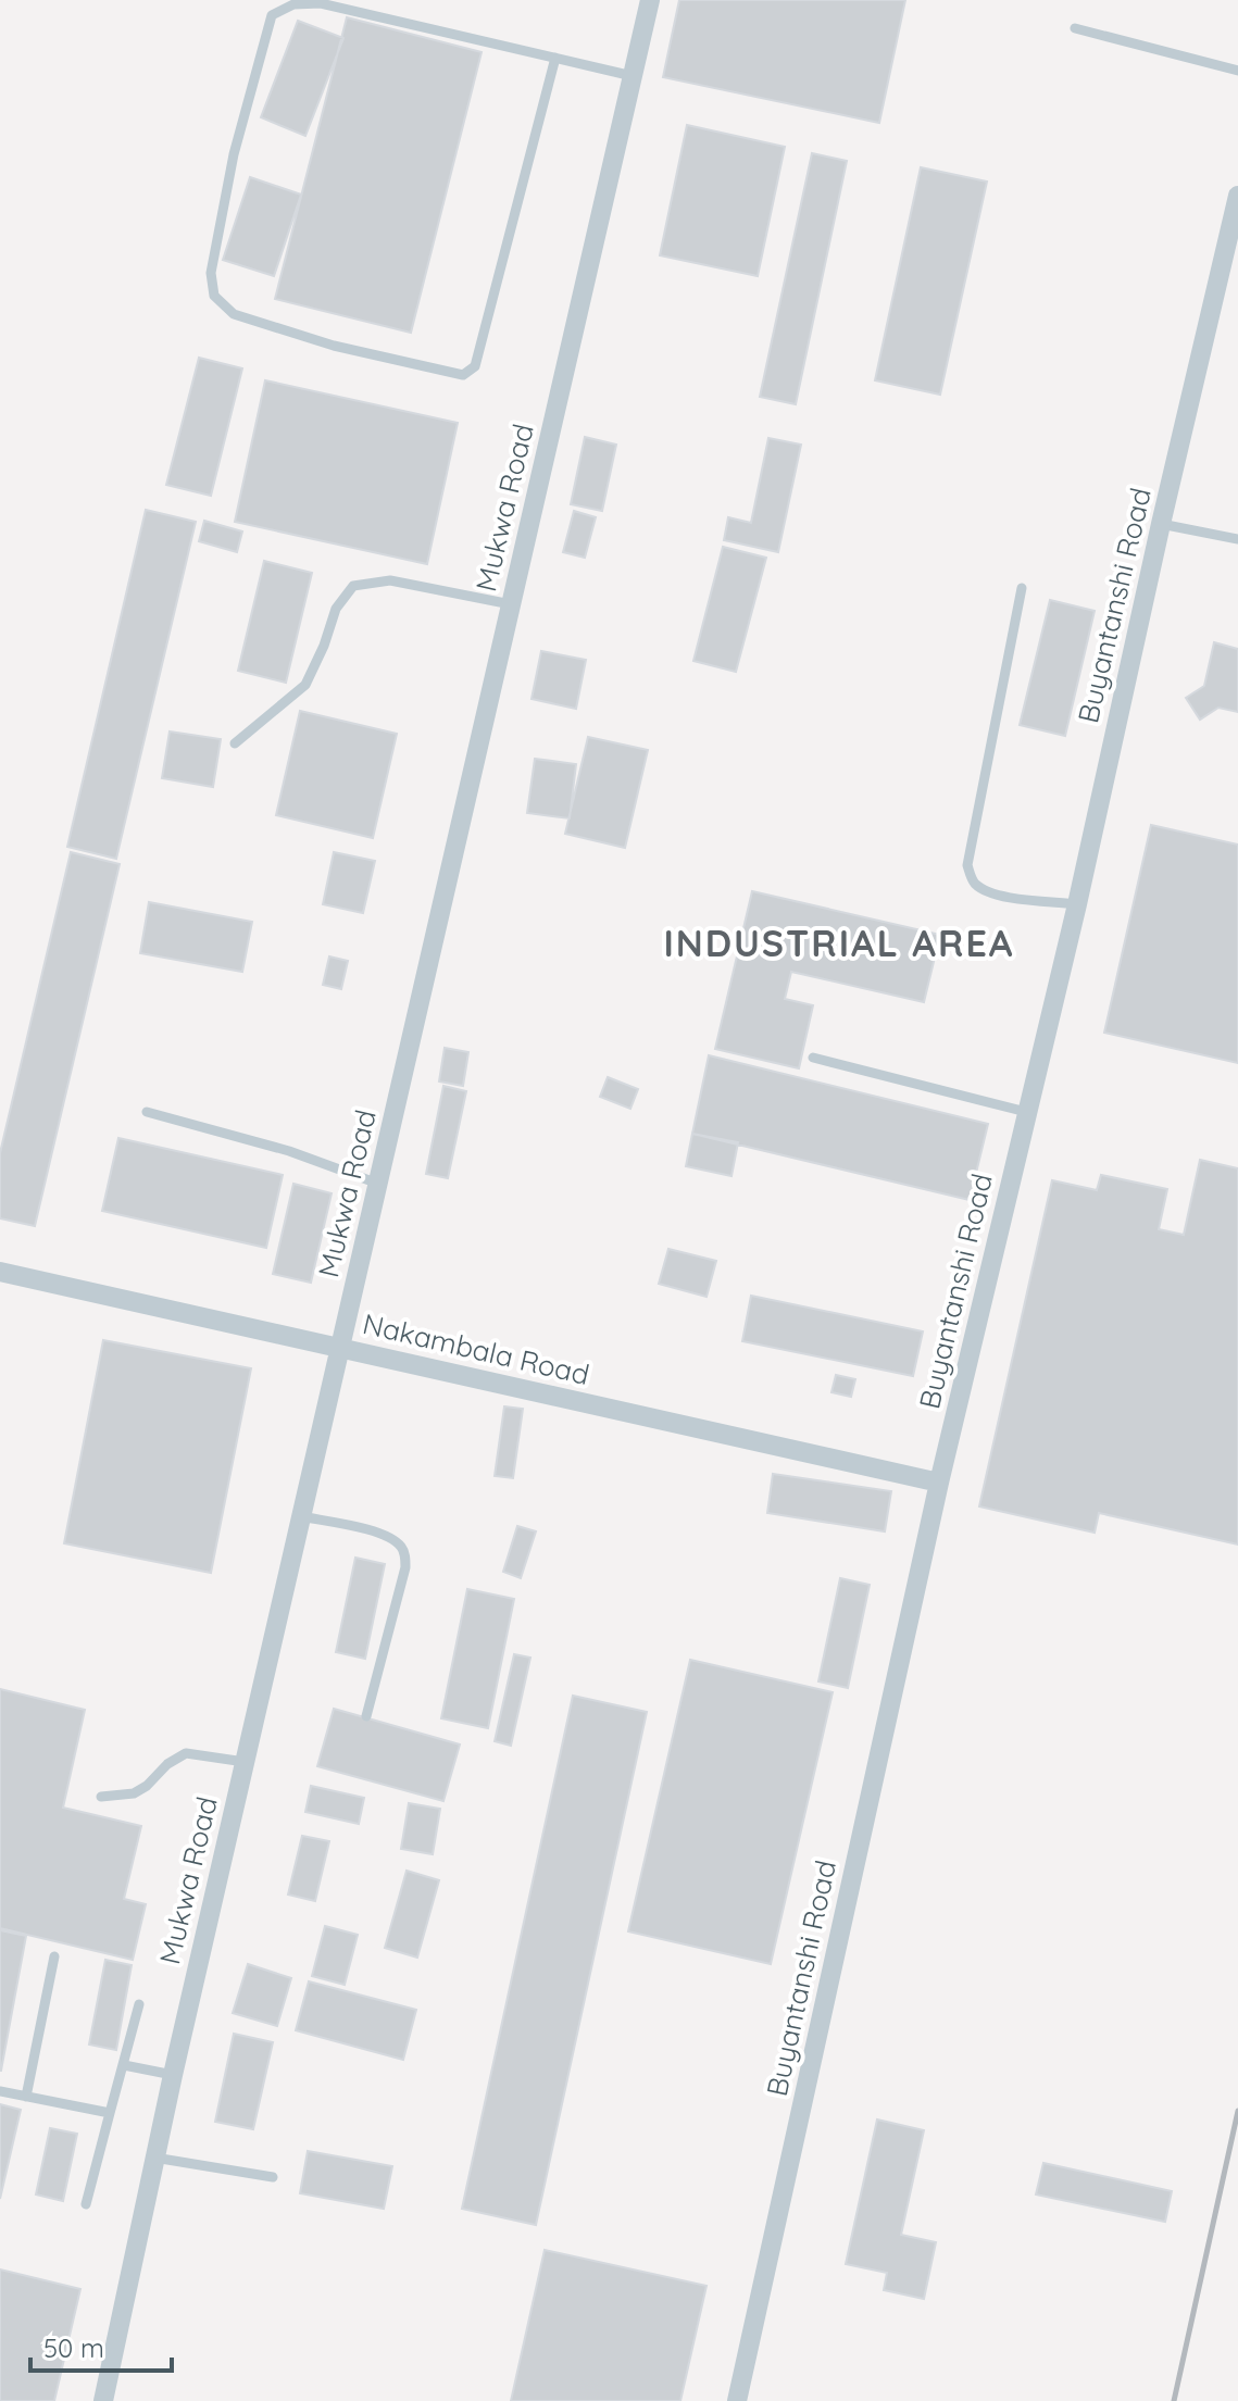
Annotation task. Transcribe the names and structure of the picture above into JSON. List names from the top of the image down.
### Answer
{
  "streets": {
    "street": ["Mukwa Road", "Buyantanshi Road", "Nakambala Road"]
  },
  "crossings": [
    ["Mukwa Road", "Nakambala Road"],
    ["Buyantanshi Road", "Nakambala Road"]
  ],
  "districts": ["INDUSTRIAL AREA"],
  "scale_bar": "50 m"
}
